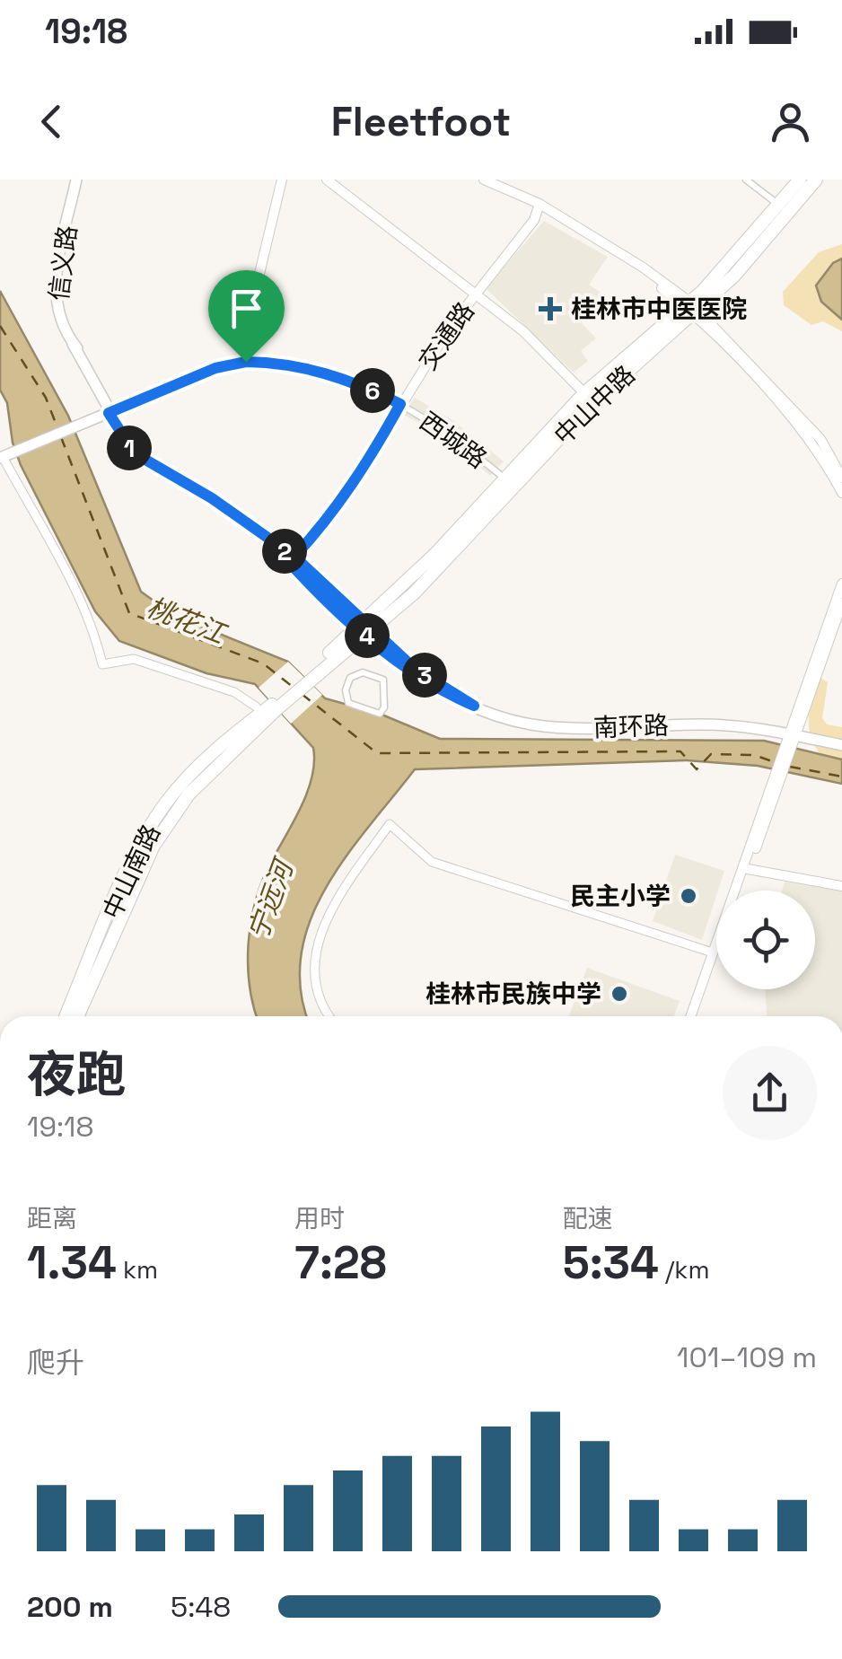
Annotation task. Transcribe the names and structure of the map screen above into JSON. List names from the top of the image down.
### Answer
{
  "streets": {
    "highway": ["中山中路", "中山南路"],
    "main road": ["信义路", "南环路"],
    "street": ["交通路", "西城路"]
  },
  "crossings": [
    ["信义路", "南环路"],
    ["交通路", "西城路"],
    ["交通路", "南环路"],
    ["中山中路", "西城路"],
    ["中山中路", "南环路"]
  ],
  "water": ["桃花江", "宁远河"],
  "places": {
    "health": ["桂林市中医医院"],
    "other": ["民主小学", "桂林市民族中学"]
  },
  "page": {
    "status": "19:18",
    "header": "Fleetfoot",
    "pins": [
      "6",
      "1",
      "2",
      "4",
      "3"
    ],
    "heading": ["夜跑", "19:18"],
    "stats": [
      ["距离", "1.34 km"],
      ["用时", "7:28"],
      ["配速", "5:34 /km"]
    ],
    "chart": ["爬升", "101–109 m"],
    "list": [
      {
        "name": "200 m",
        "note": "5:48"
      }
    ]
  }
}
